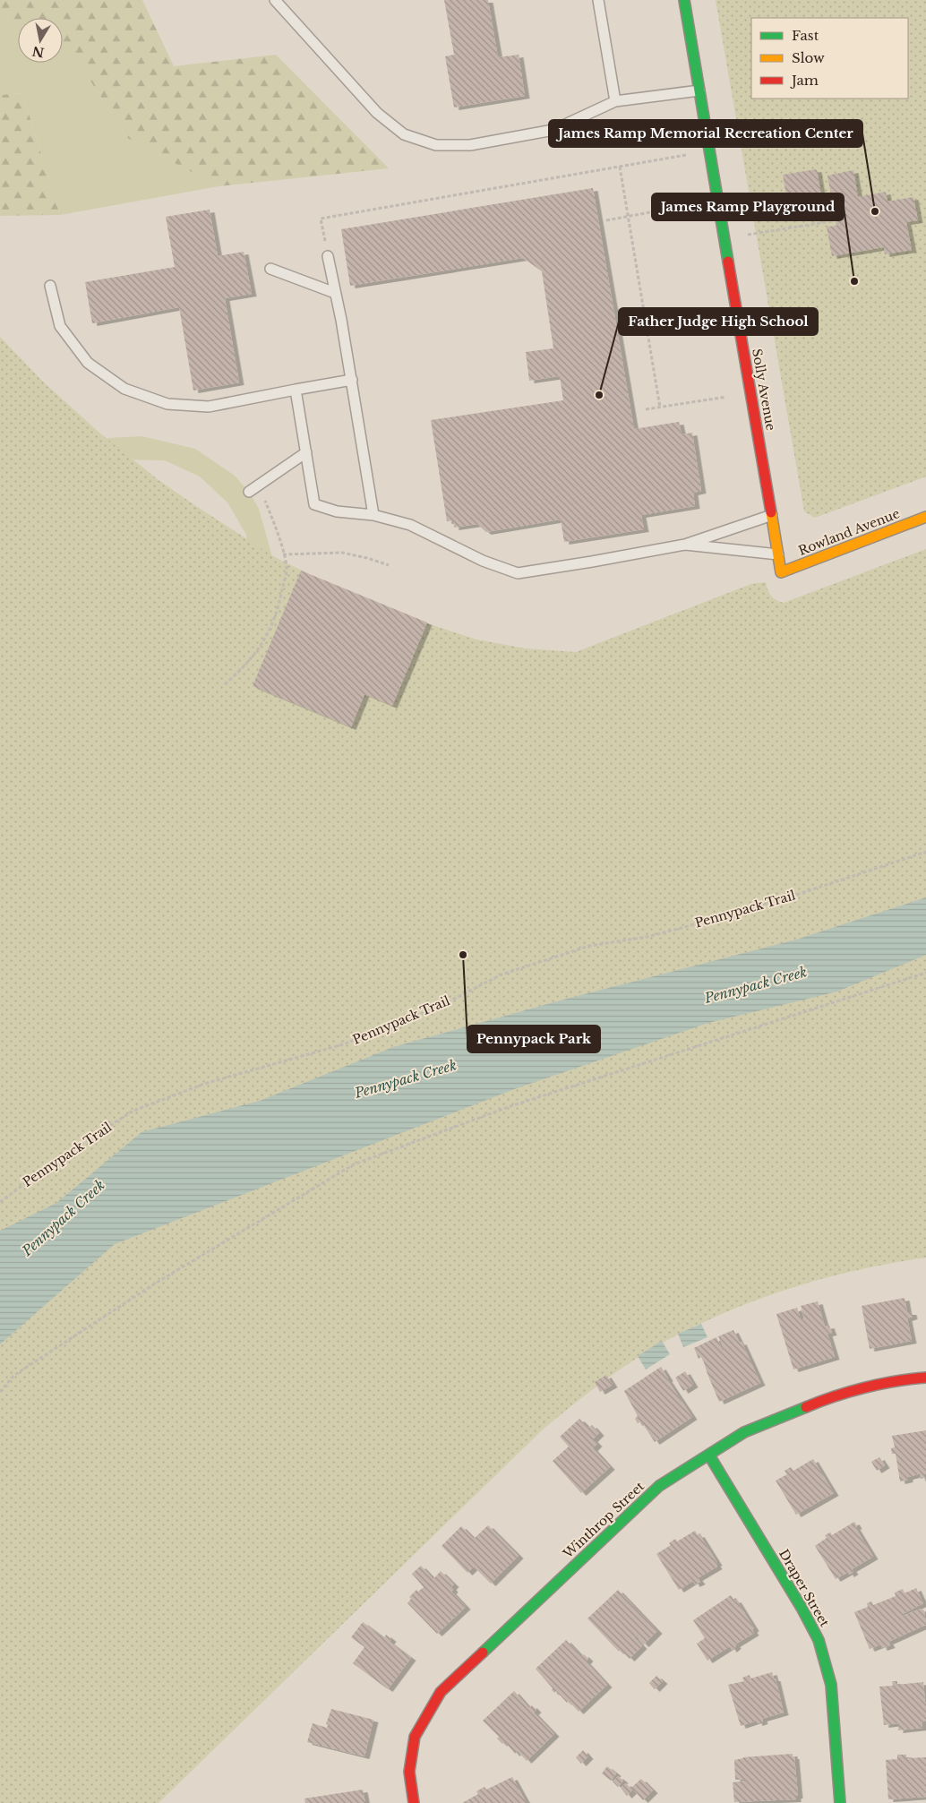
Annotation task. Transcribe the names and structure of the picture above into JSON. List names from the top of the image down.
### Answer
{
  "streets": {
    "street": [
      "Solly Avenue",
      "Rowland Avenue",
      "Winthrop Street",
      "Draper Street"
    ],
    "path": ["Pennypack Trail"]
  },
  "crossings": [
    ["Solly Avenue", "Rowland Avenue"],
    ["Winthrop Street", "Draper Street"]
  ],
  "water": ["Pennypack Creek"],
  "places": [
    "James Ramp Memorial Recreation Center",
    "James Ramp Playground",
    "Father Judge High School",
    "Pennypack Park"
  ],
  "legend": ["Fast", "Slow", "Jam"],
  "north": "bottom"
}
